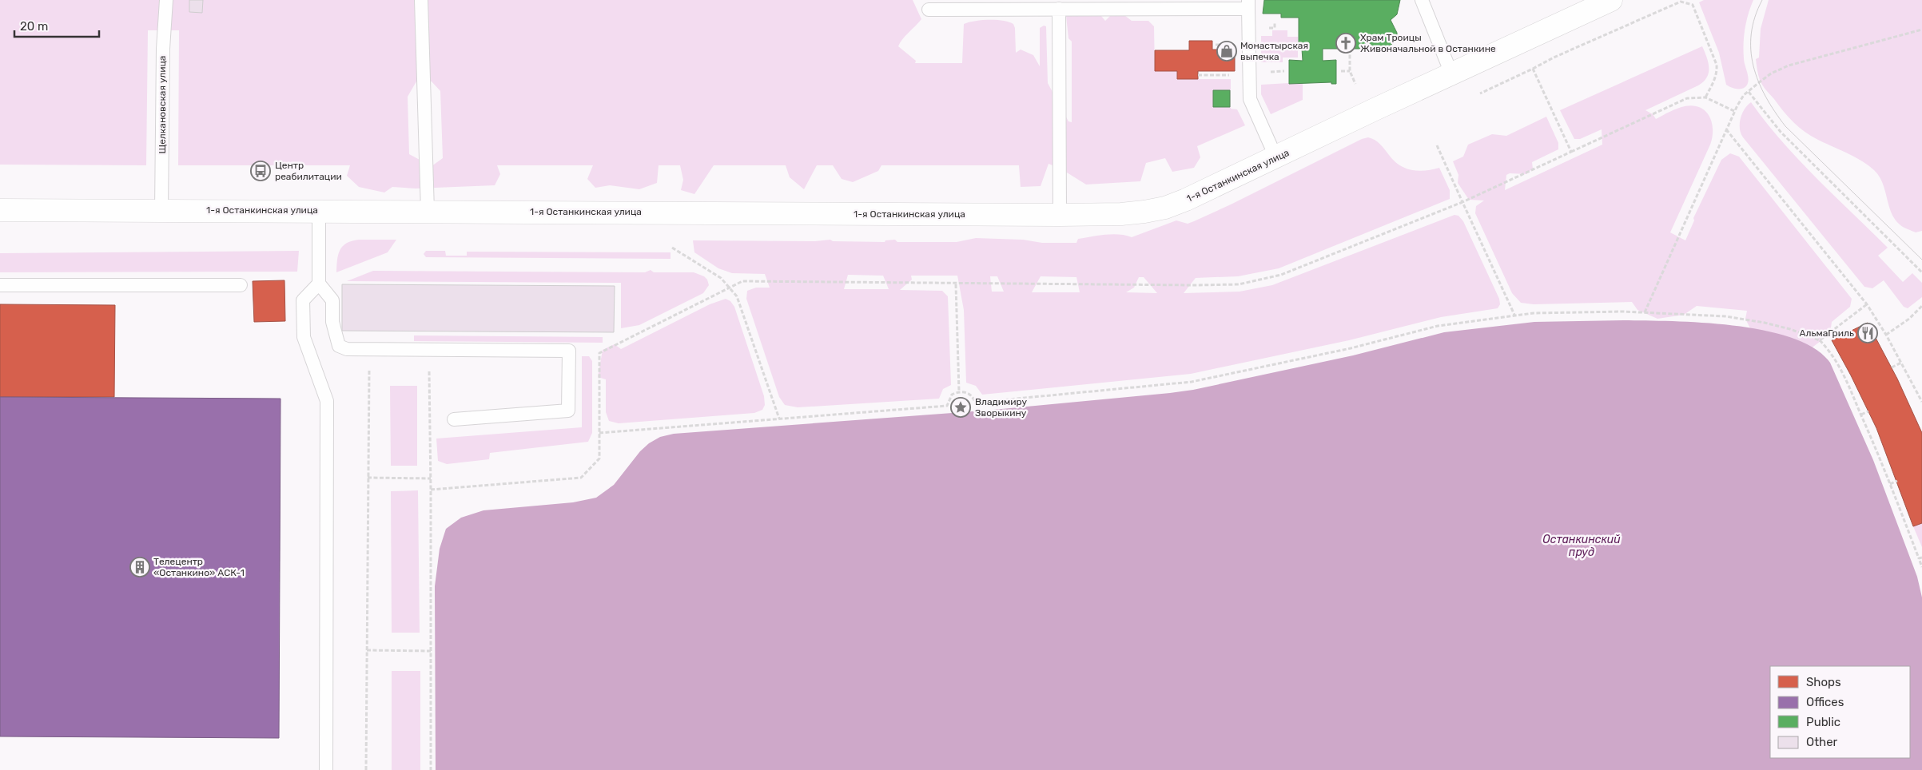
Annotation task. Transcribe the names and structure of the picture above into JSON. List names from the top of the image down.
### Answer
{
  "streets": {
    "street": ["1-я Останкинская улица"],
    "lane": ["Щелкановская улица"]
  },
  "crossings": [
    ["Щелкановская улица", "1-я Останкинская улица"]
  ],
  "water": ["Останкинский пруд"],
  "places": {
    "church": ["Храм Троицы Живоначальной в Останкине"],
    "shop": ["Монастырская выпечка"],
    "bus stop": ["Центр реабилитации"],
    "restaurant": ["АльмаГриль"],
    "place": ["Владимиру Зворыкину"],
    "building": ["Телецентр «Останкино» АСК-1"]
  },
  "legend": [
    "Shops",
    "Offices",
    "Public",
    "Other"
  ],
  "scale_bar": "20 m"
}
